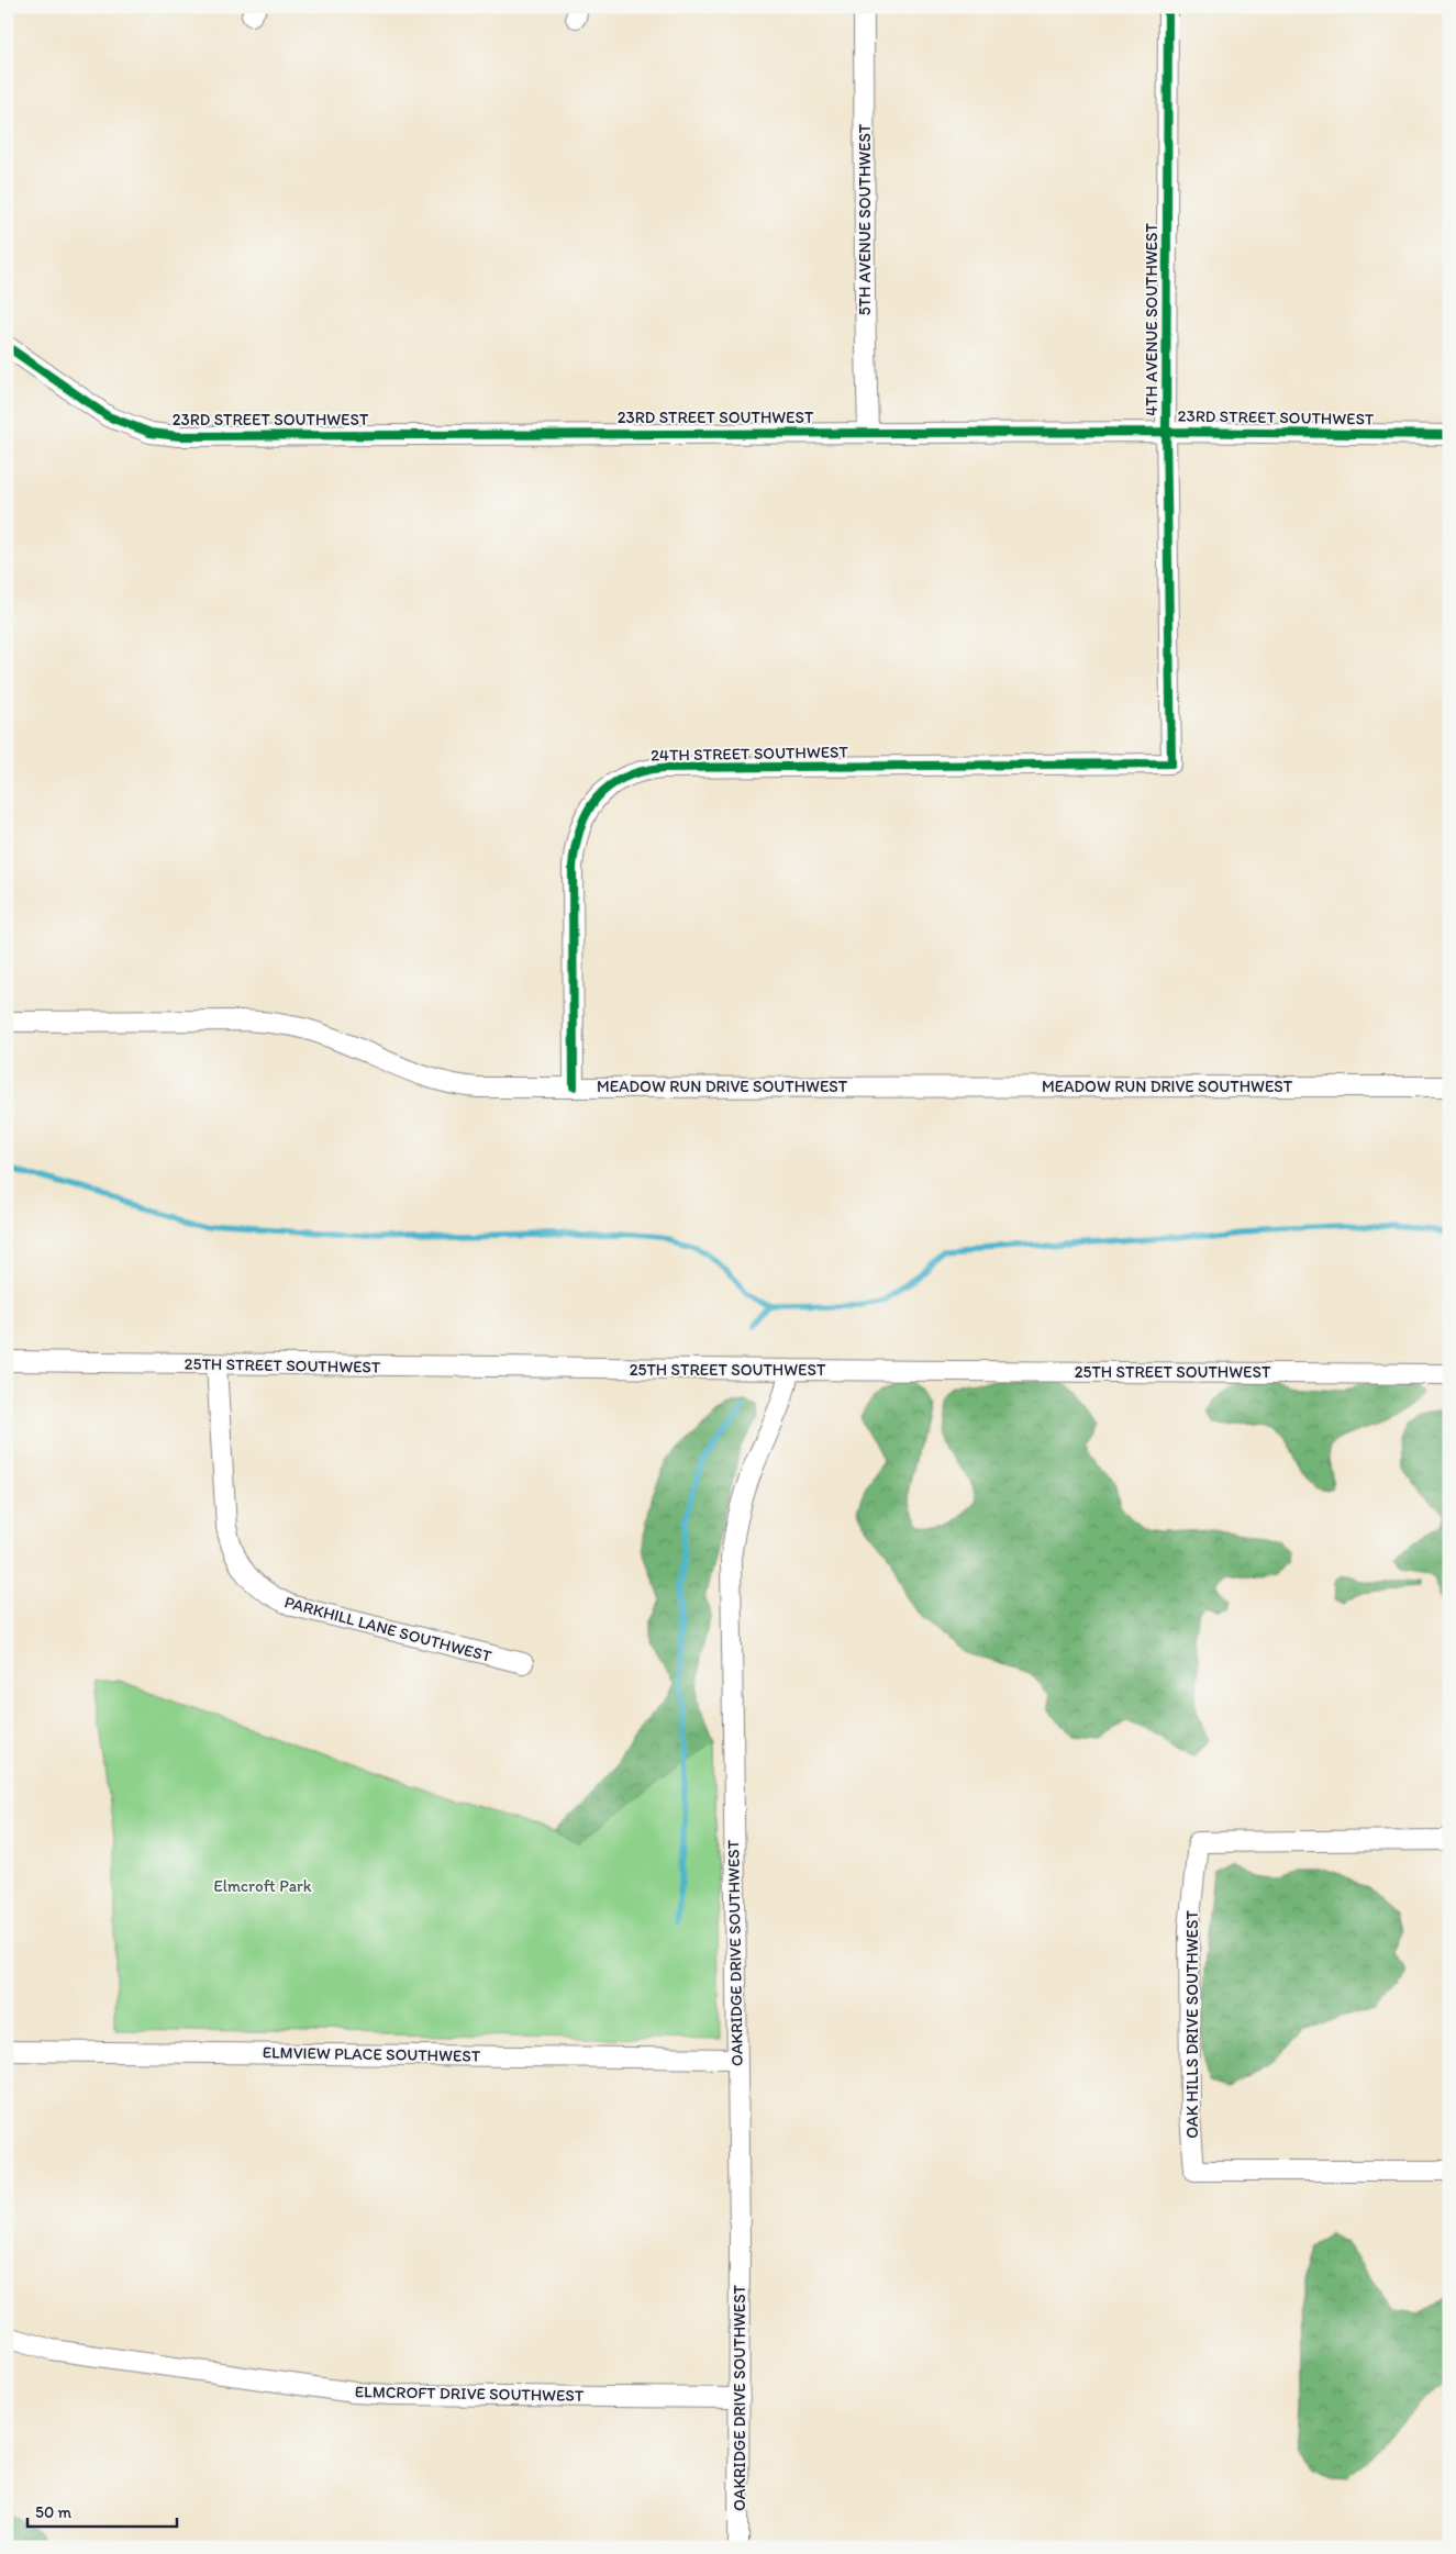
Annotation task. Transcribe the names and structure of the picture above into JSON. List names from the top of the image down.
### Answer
{
  "streets": {
    "street": [
      "5TH AVENUE SOUTHWEST",
      "4TH AVENUE SOUTHWEST",
      "23RD STREET SOUTHWEST",
      "24TH STREET SOUTHWEST",
      "MEADOW RUN DRIVE SOUTHWEST",
      "25TH STREET SOUTHWEST",
      "PARKHILL LANE SOUTHWEST",
      "OAKRIDGE DRIVE SOUTHWEST",
      "OAK HILLS DRIVE SOUTHWEST",
      "ELMVIEW PLACE SOUTHWEST",
      "ELMCROFT DRIVE SOUTHWEST"
    ]
  },
  "crossings": [
    ["5TH AVENUE SOUTHWEST", "23RD STREET SOUTHWEST"],
    ["4TH AVENUE SOUTHWEST", "23RD STREET SOUTHWEST"],
    ["4TH AVENUE SOUTHWEST", "24TH STREET SOUTHWEST"],
    ["24TH STREET SOUTHWEST", "MEADOW RUN DRIVE SOUTHWEST"],
    ["25TH STREET SOUTHWEST", "PARKHILL LANE SOUTHWEST"],
    ["25TH STREET SOUTHWEST", "OAKRIDGE DRIVE SOUTHWEST"],
    ["OAKRIDGE DRIVE SOUTHWEST", "ELMVIEW PLACE SOUTHWEST"],
    ["OAKRIDGE DRIVE SOUTHWEST", "ELMCROFT DRIVE SOUTHWEST"]
  ],
  "parks": ["Elmcroft Park"],
  "scale_bar": "50 m"
}
